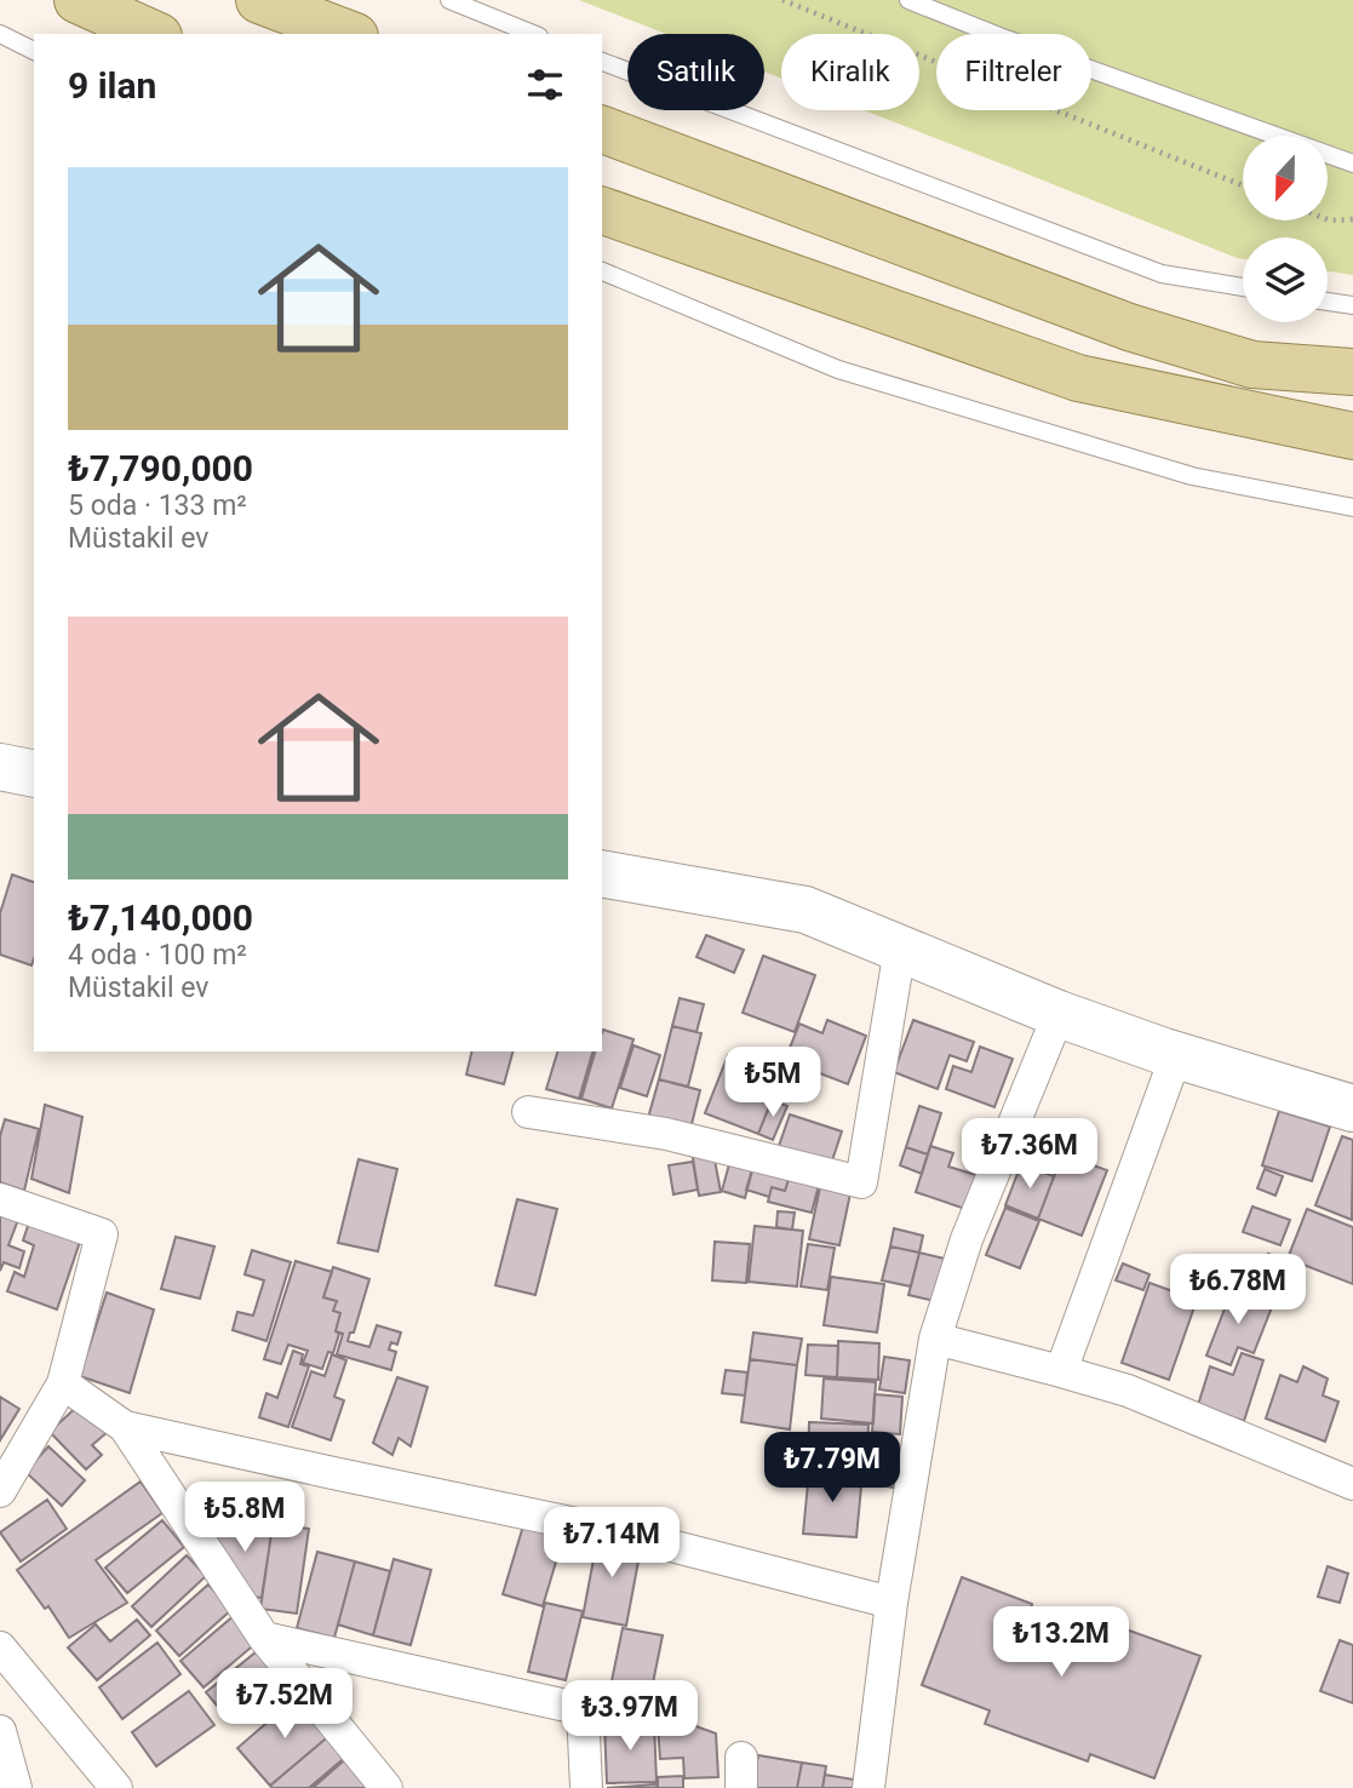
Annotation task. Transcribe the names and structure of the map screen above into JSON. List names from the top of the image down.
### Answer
{
  "north": "bottom",
  "page": {
    "chip": ["Satılık", "Kiralık", "Filtreler"],
    "heading": "9 ilan",
    "list": [
      {
        "name": "₺7,790,000",
        "note": "5 oda · 133 m² · Müstakil ev"
      },
      {
        "name": "₺7,140,000",
        "note": "4 oda · 100 m² · Müstakil ev"
      }
    ],
    "price": [
      "₺5M",
      "₺7.36M",
      "₺6.78M",
      "₺7.79M",
      "₺5.8M",
      "₺7.14M",
      "₺13.2M",
      "₺7.52M",
      "₺3.97M"
    ]
  }
}
